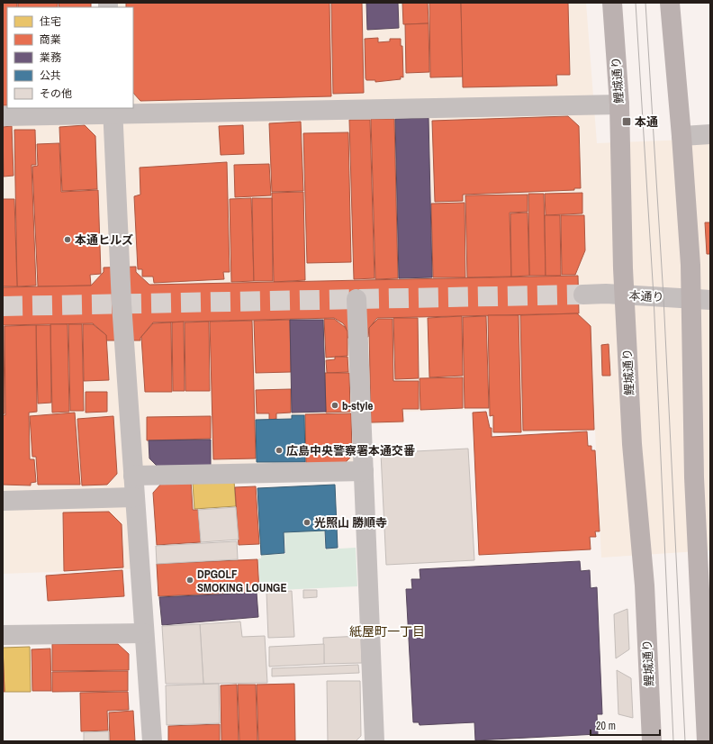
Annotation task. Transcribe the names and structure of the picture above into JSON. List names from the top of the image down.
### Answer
{
  "streets": {
    "highway": ["鯉城通り"],
    "street": ["本通り"]
  },
  "crossings": [
    ["鯉城通り", "本通り"]
  ],
  "districts": ["紙屋町一丁目"],
  "places": {
    "transit": ["本通"],
    "other": [
      "本通ヒルズ",
      "b-style",
      "広島中央警察署本通交番",
      "光照山 勝順寺",
      "DPGOLF SMOKING LOUNGE"
    ]
  },
  "legend": [
    "住宅",
    "商業",
    "業務",
    "公共",
    "その他"
  ],
  "scale_bar": "20 m"
}
